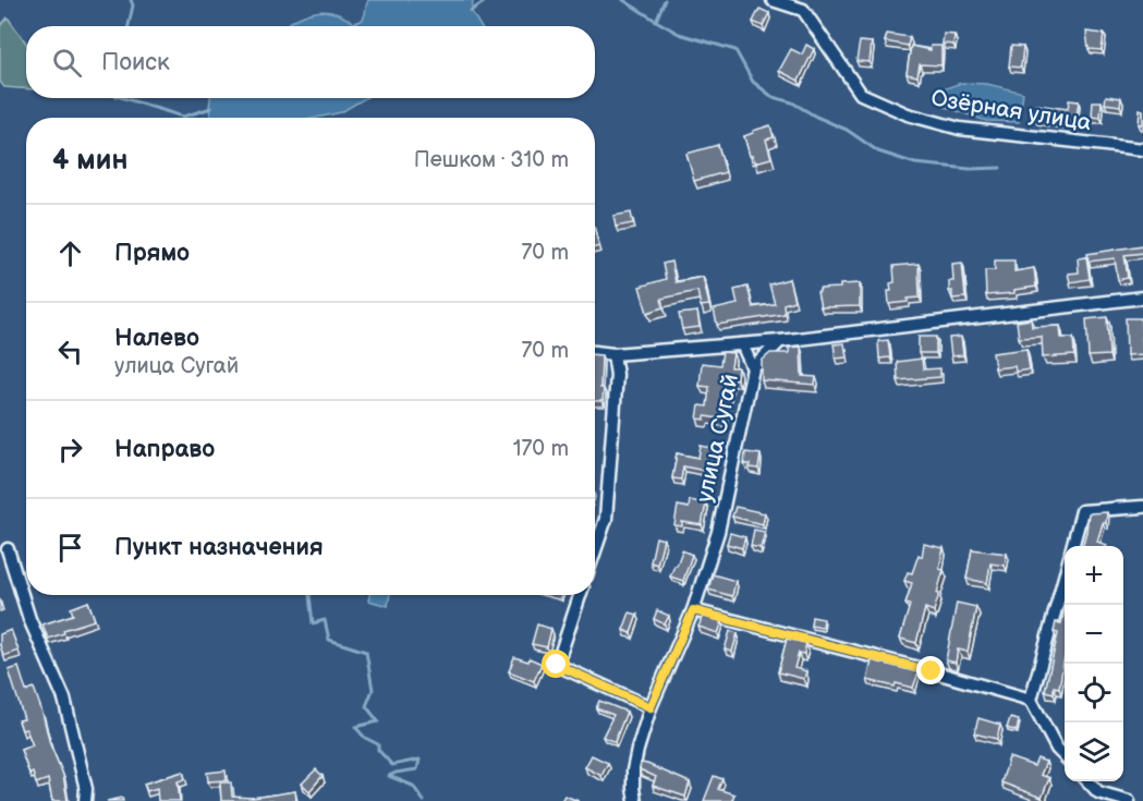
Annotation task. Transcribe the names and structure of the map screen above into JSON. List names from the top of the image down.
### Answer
{
  "streets": {
    "street": ["Озёрная улица", "улица Сугай"]
  },
  "page": {
    "search": "Поиск",
    "heading": ["4 мин", "Пешком · 310 m"],
    "list": [
      ["Прямо", "70 m"],
      ["Налево", "улица Сугай", "70 m"],
      ["Направо", "170 m"],
      "Пункт назначения"
    ],
    "map_buttons": ["+", "−"]
  }
}
